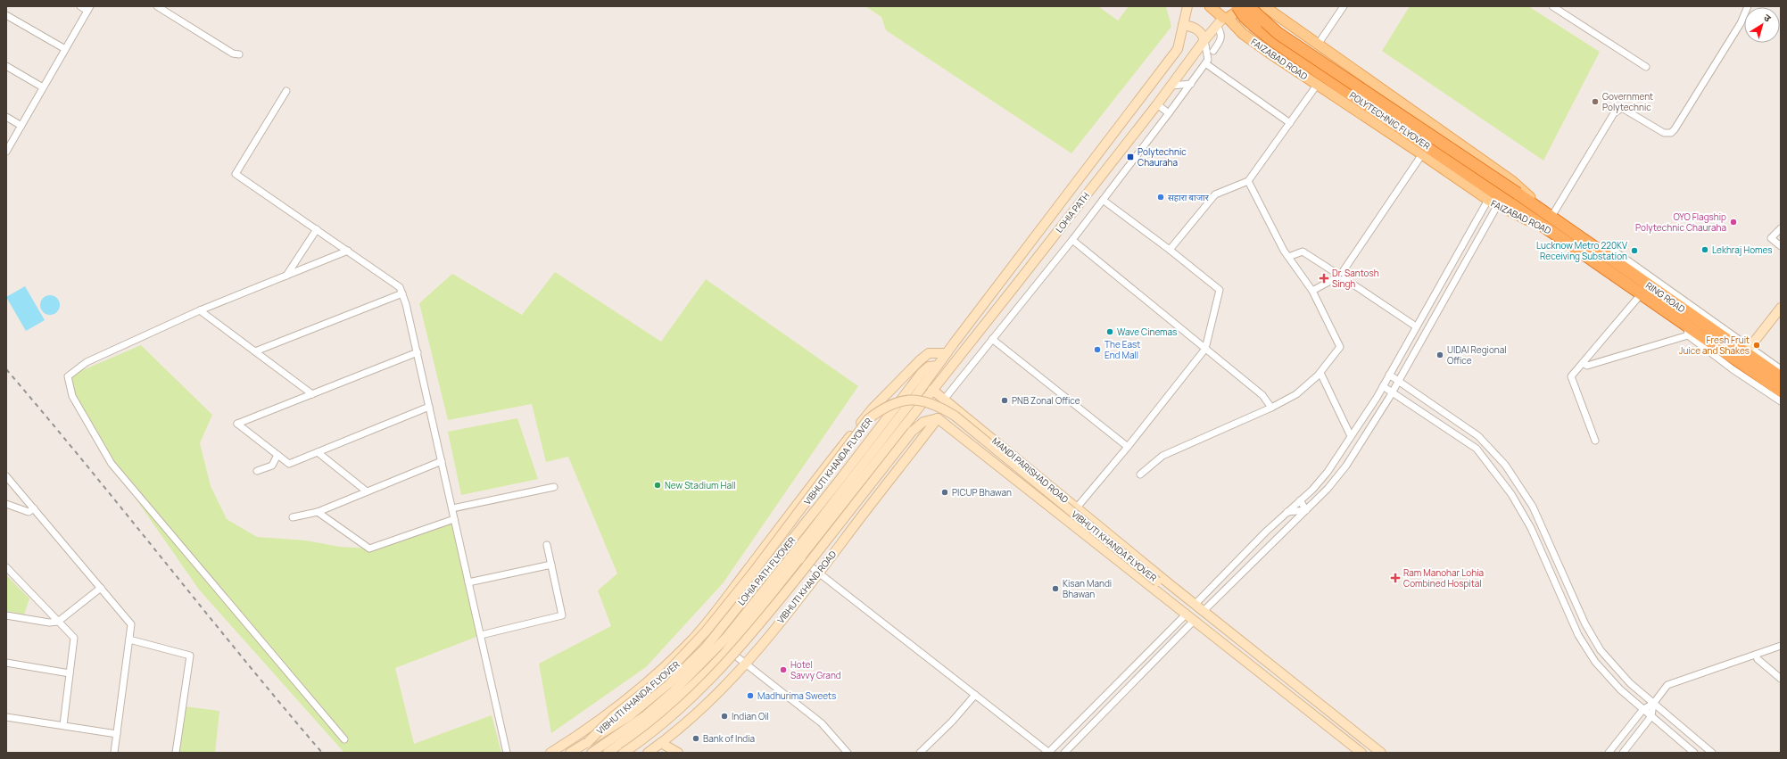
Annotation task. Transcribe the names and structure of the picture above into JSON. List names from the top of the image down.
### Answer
{
  "streets": {
    "highway": ["FAIZABAD ROAD", "POLYTECHNIC FLYOVER", "RING ROAD"],
    "main road": [
      "LOHIA PATH",
      "VIBHUTI KHANDA FLYOVER",
      "MANDI PARISHAD ROAD",
      "LOHIA PATH FLYOVER",
      "VIBHUTI KHAND ROAD"
    ]
  },
  "crossings": [
    ["FAIZABAD ROAD", "POLYTECHNIC FLYOVER"],
    ["FAIZABAD ROAD", "LOHIA PATH"],
    ["FAIZABAD ROAD", "RING ROAD"],
    ["POLYTECHNIC FLYOVER", "RING ROAD"],
    ["LOHIA PATH", "MANDI PARISHAD ROAD"],
    ["LOHIA PATH", "LOHIA PATH FLYOVER"],
    ["VIBHUTI KHANDA FLYOVER", "MANDI PARISHAD ROAD"],
    ["VIBHUTI KHANDA FLYOVER", "LOHIA PATH FLYOVER"]
  ],
  "places": {
    "other": [
      "Government Polytechnic",
      "सहारा बाजार",
      "OYO Flagship Polytechnic Chauraha",
      "Lekhraj Homes",
      "Lucknow Metro 220KV Receiving Substation",
      "Wave Cinemas",
      "Fresh Fruit Juice and Shakes",
      "The East End Mall",
      "UIDAI Regional Office",
      "PNB Zonal Office",
      "New Stadium Hall",
      "PICUP Bhawan",
      "Kisan Mandi Bhawan",
      "Hotel Savvy Grand",
      "Madhurima Sweets",
      "Indian Oil",
      "Bank of India"
    ],
    "transit": ["Polytechnic Chauraha"],
    "health": ["Dr. Santosh Singh", "Ram Manohar Lohia Combined Hospital"]
  },
  "north": "top right"
}
